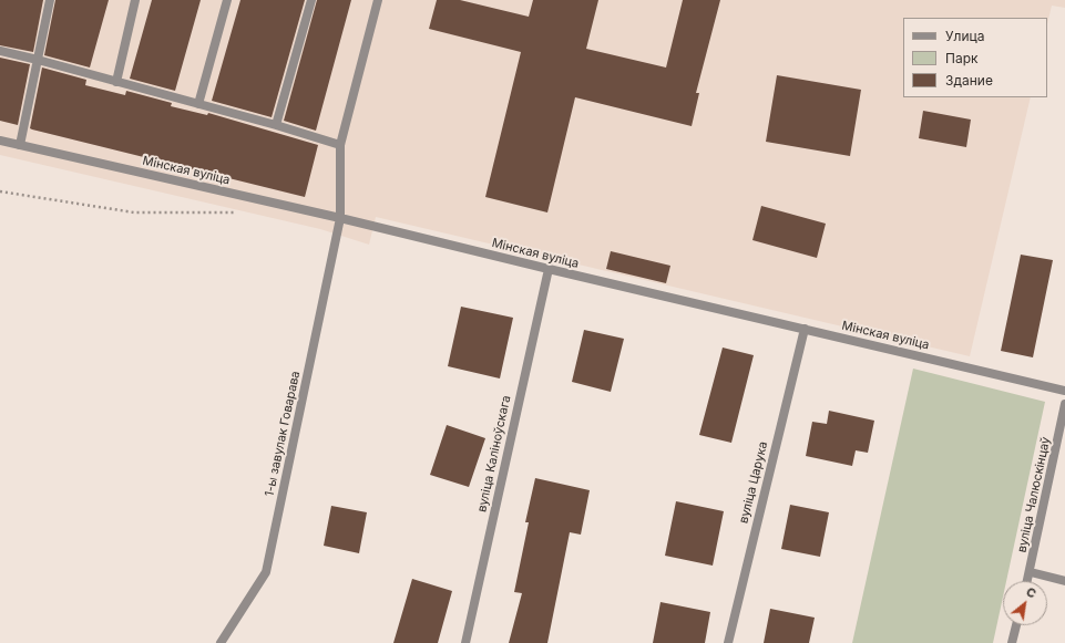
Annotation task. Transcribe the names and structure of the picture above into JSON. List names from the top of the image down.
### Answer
{
  "streets": {
    "street": [
      "Мінская вуліца",
      "1-ы завулак Говарава",
      "вуліца Каліноўскага",
      "вуліца Царука",
      "вуліца Чалюскінцаў"
    ]
  },
  "crossings": [
    ["Мінская вуліца", "1-ы завулак Говарава"],
    ["Мінская вуліца", "вуліца Каліноўскага"],
    ["Мінская вуліца", "вуліца Царука"]
  ],
  "legend": ["Улица", "Парк", "Здание"],
  "north": "top right"
}
